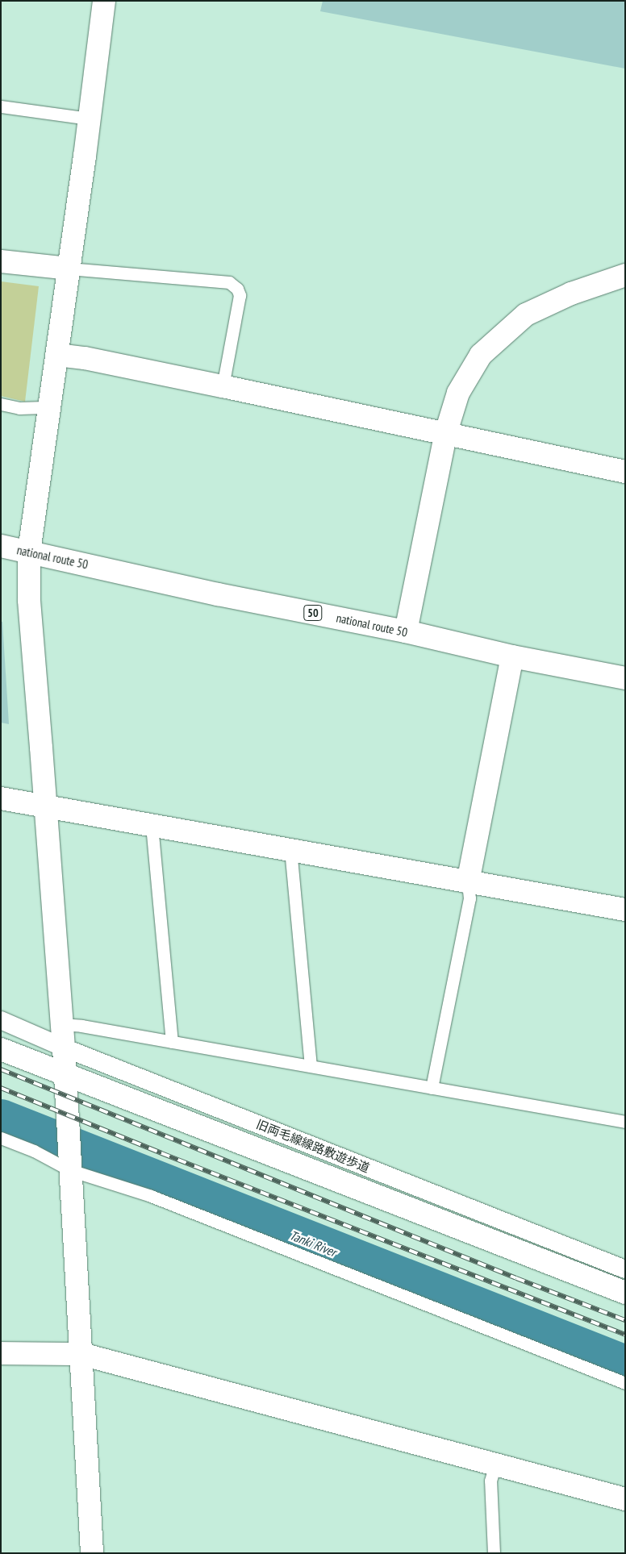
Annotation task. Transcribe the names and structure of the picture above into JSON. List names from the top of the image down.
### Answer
{
  "streets": {
    "main road": ["national route 50", "50"],
    "street": ["旧両毛線線路敷遊歩道"]
  },
  "water": ["Tanki River"]
}
